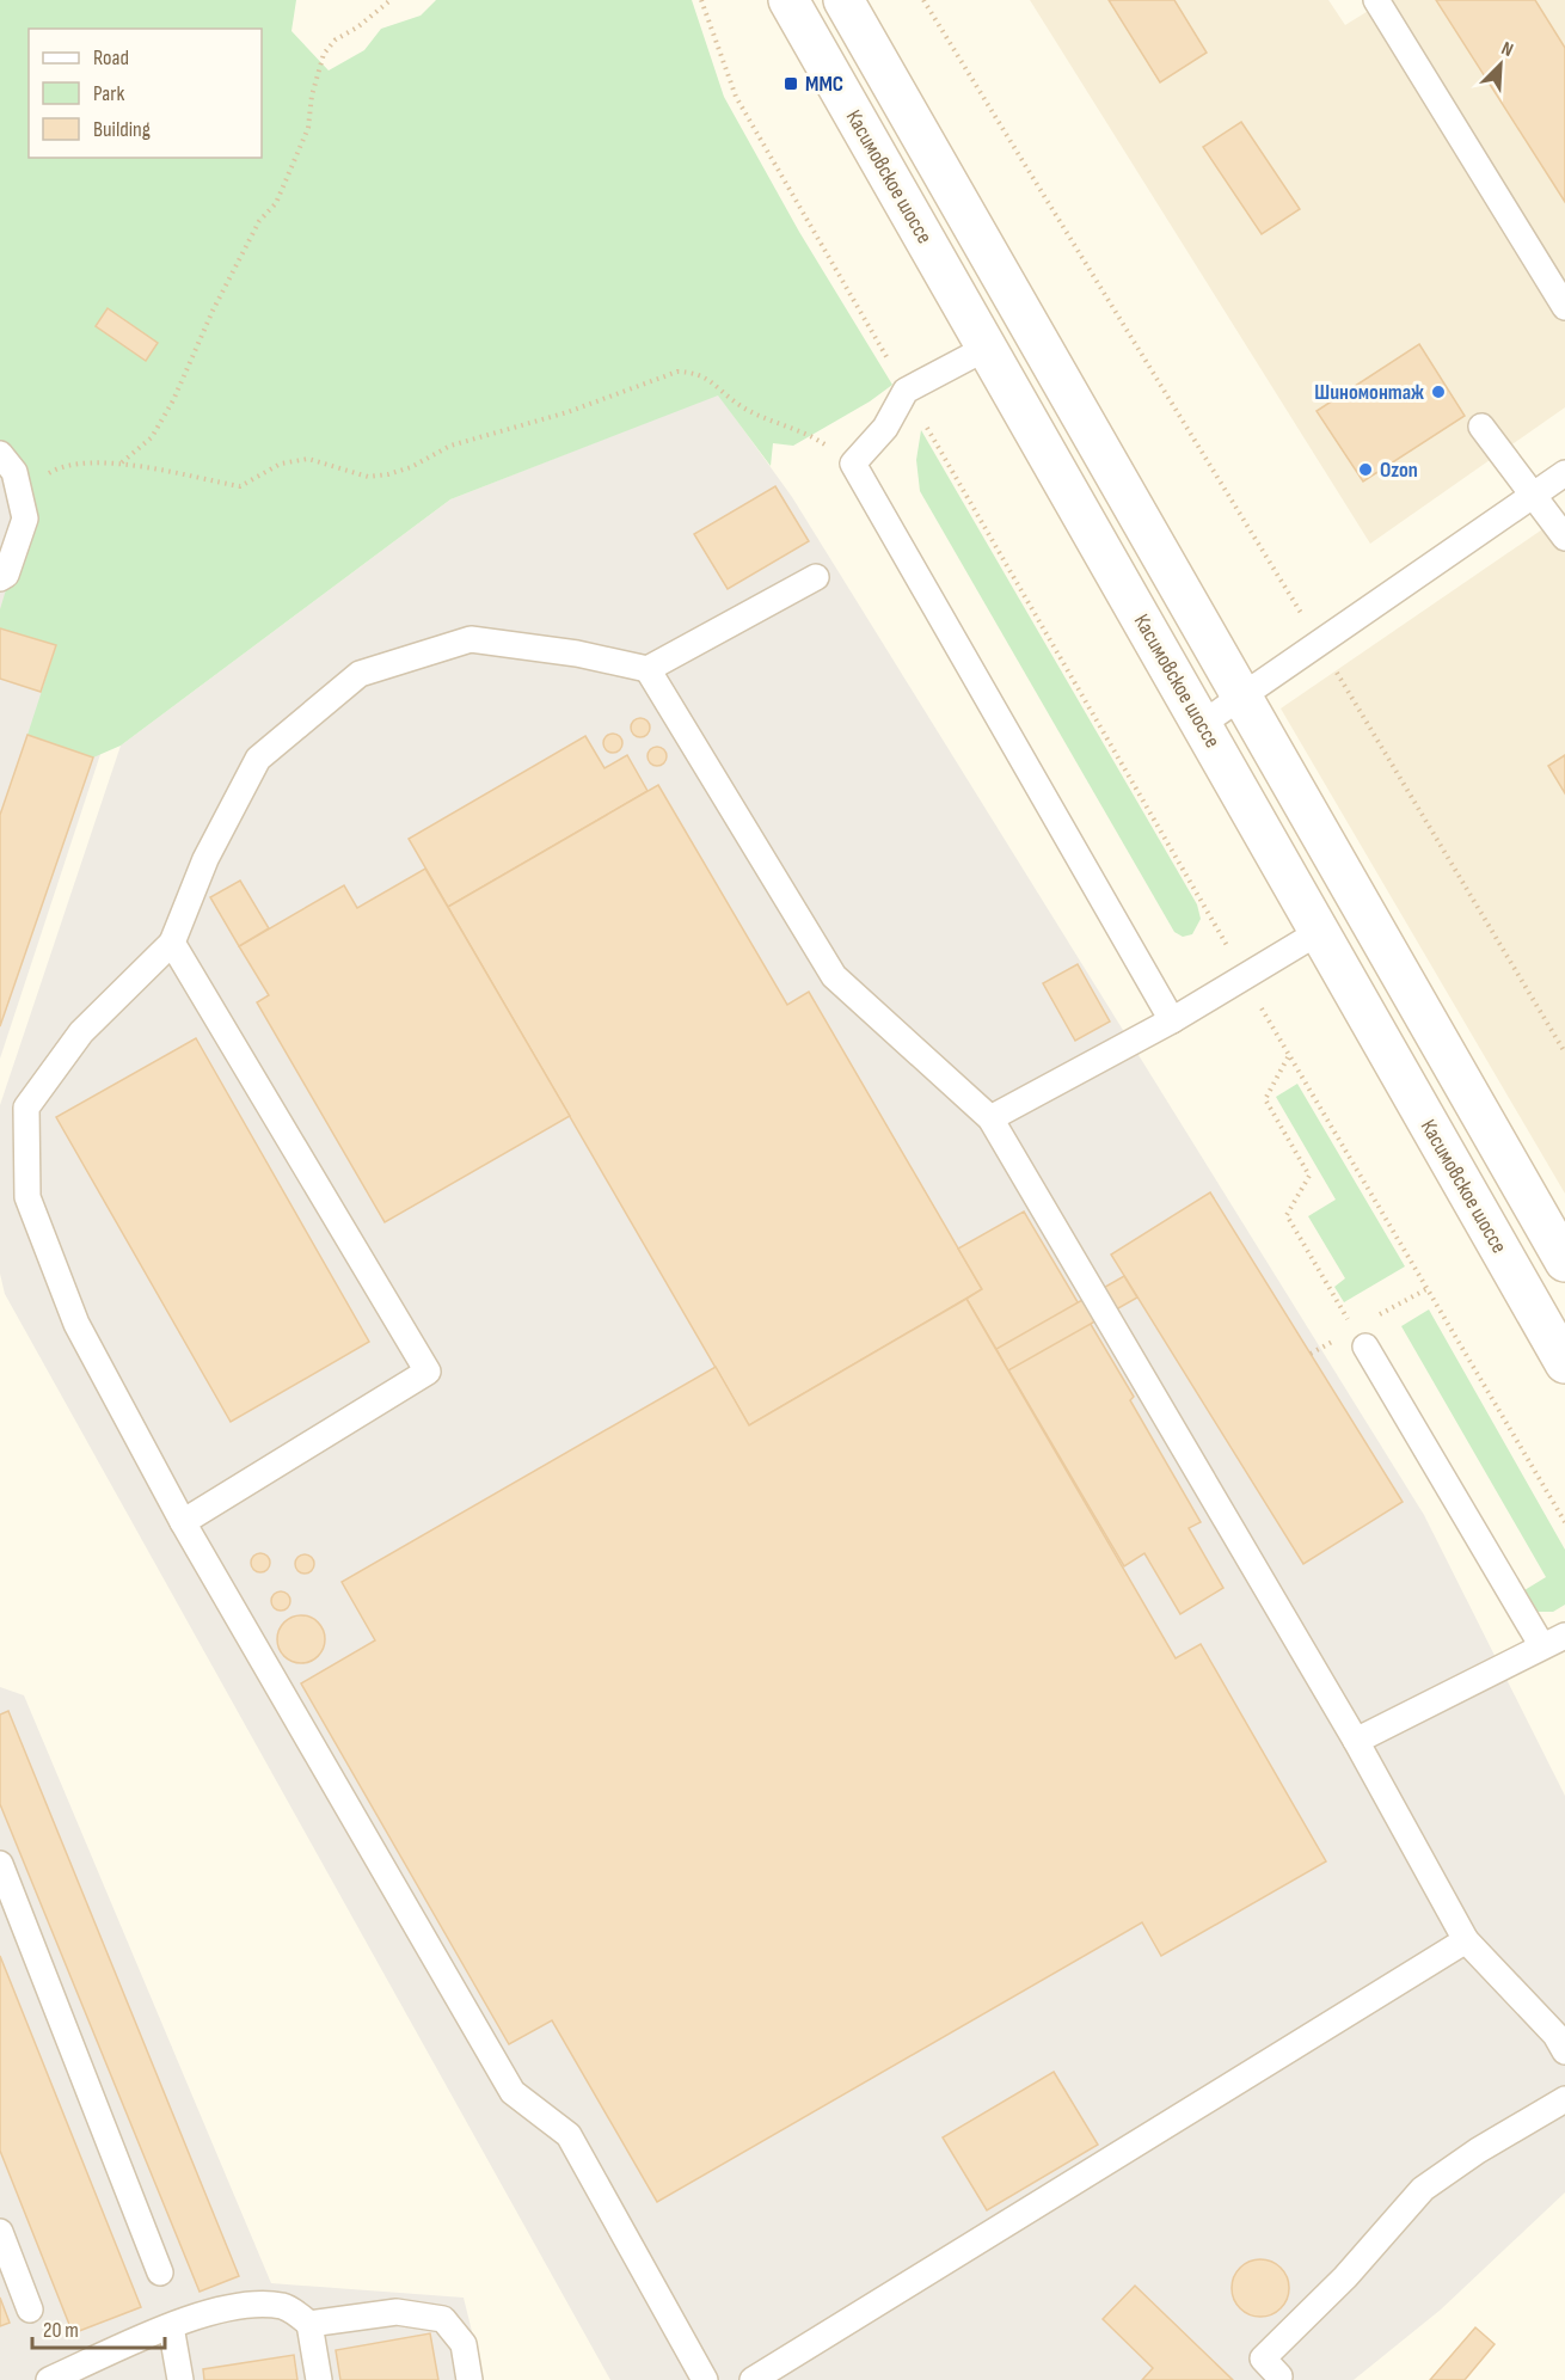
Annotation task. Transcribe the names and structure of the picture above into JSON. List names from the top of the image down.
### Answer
{
  "streets": {
    "main road": ["Касимовское шоссе"]
  },
  "places": {
    "transit": ["ММС"],
    "other": ["Шиномонтаж", "Ozon"]
  },
  "legend": ["Road", "Park", "Building"],
  "scale_bar": "20 m",
  "north": "top right"
}
